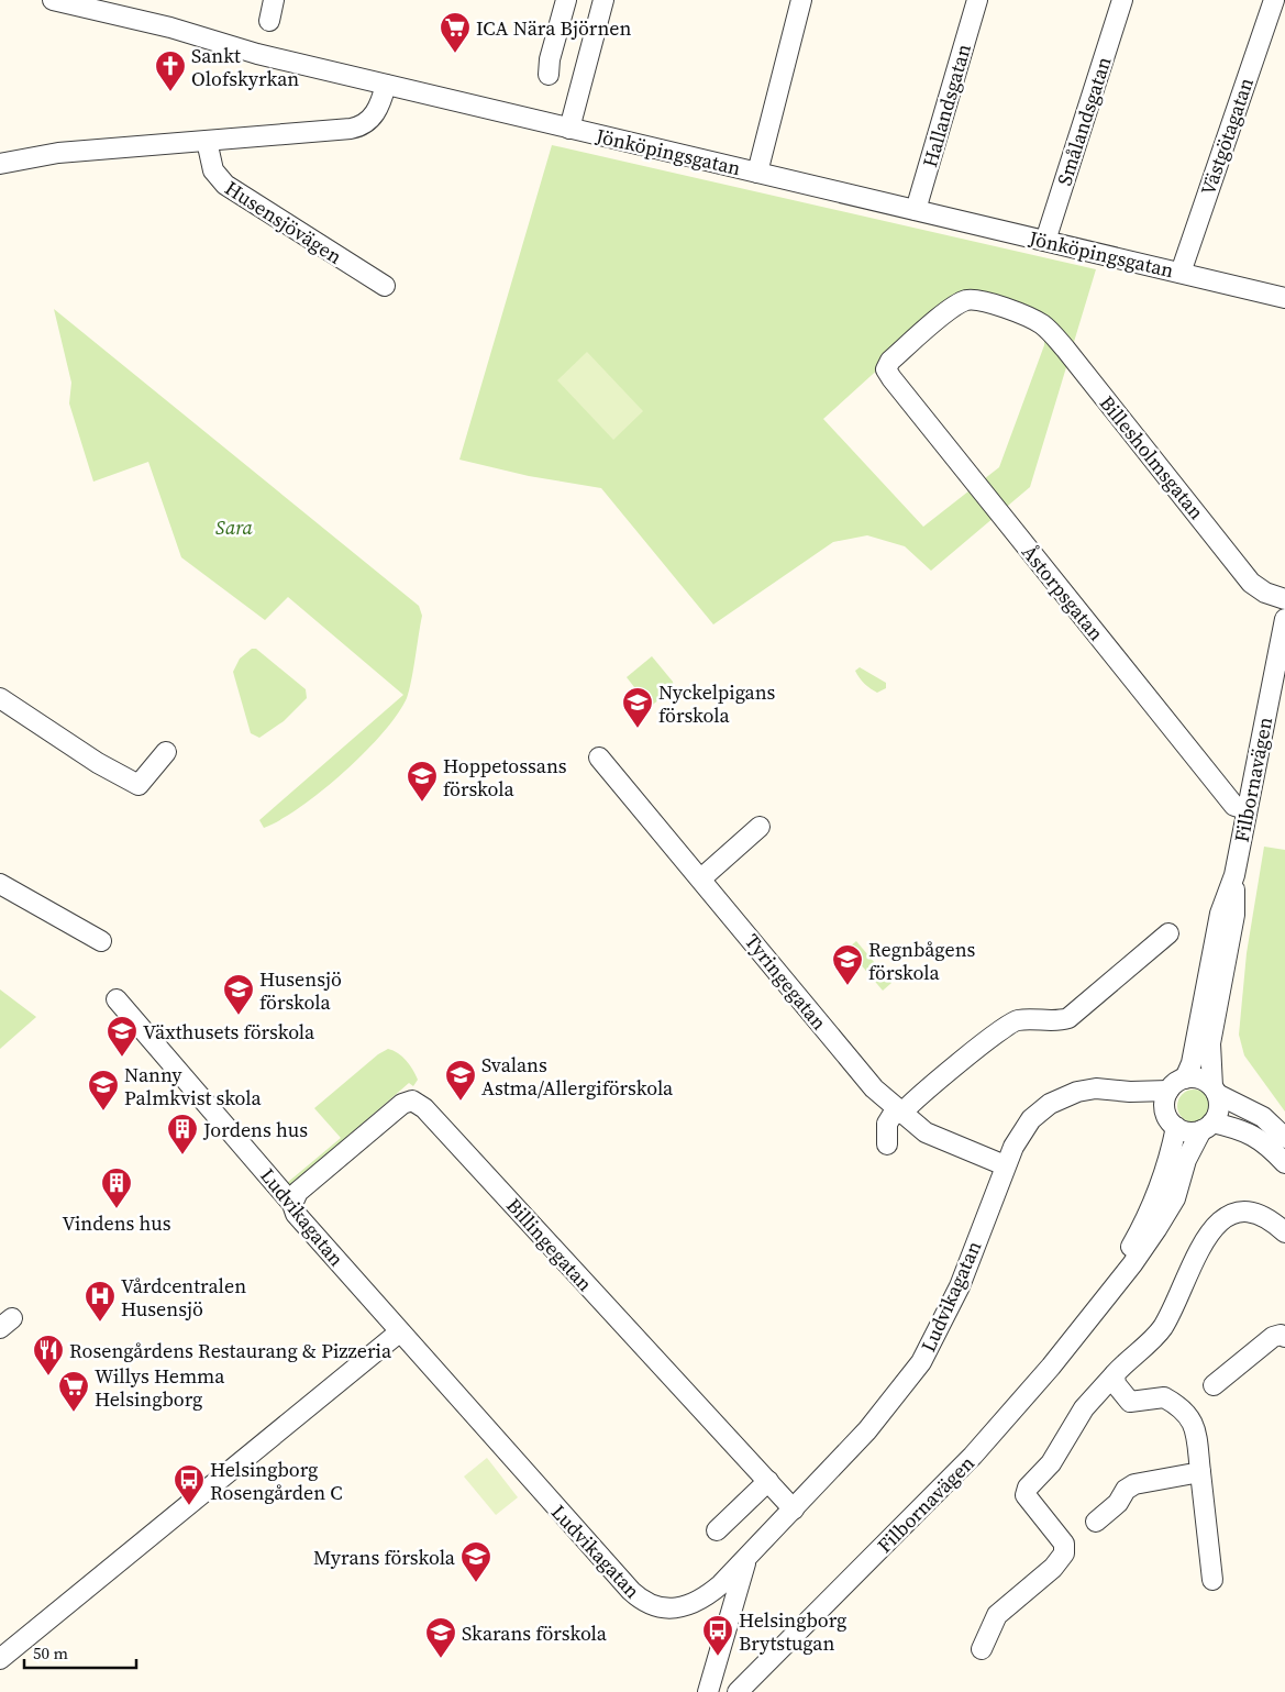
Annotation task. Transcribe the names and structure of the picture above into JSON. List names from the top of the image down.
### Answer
{
  "streets": {
    "street": [
      "Hallandsgatan",
      "Smålandsgatan",
      "Västgötagatan",
      "Jönköpingsgatan",
      "Husensjövägen",
      "Billesholmsgatan",
      "Åstorpsgatan",
      "Filbornavägen",
      "Tyringegatan",
      "Ludvikagatan",
      "Billingegatan"
    ]
  },
  "crossings": [
    ["Hallandsgatan", "Jönköpingsgatan"],
    ["Smålandsgatan", "Jönköpingsgatan"],
    ["Västgötagatan", "Jönköpingsgatan"],
    ["Billesholmsgatan", "Åstorpsgatan"],
    ["Åstorpsgatan", "Filbornavägen"],
    ["Filbornavägen", "Ludvikagatan"],
    ["Tyringegatan", "Ludvikagatan"],
    ["Ludvikagatan", "Billingegatan"]
  ],
  "parks": ["Sara"],
  "places": {
    "supermarket": ["ICA Nära Björnen", "Willys Hemma Helsingborg"],
    "church": ["Sankt Olofskyrkan"],
    "school or university": [
      "Nyckelpigans förskola",
      "Hoppetossans förskola",
      "Regnbågens förskola",
      "Husensjö förskola",
      "Växthusets förskola",
      "Svalans Astma/Allergiförskola",
      "Nanny Palmkvist skola",
      "Myrans förskola",
      "Skarans förskola"
    ],
    "building": ["Jordens hus", "Vindens hus"],
    "hospital": ["Vårdcentralen Husensjö"],
    "restaurant": ["Rosengårdens Restaurang & Pizzeria"],
    "bus stop": ["Helsingborg Rosengården C", "Helsingborg Brytstugan"]
  },
  "scale_bar": "50 m"
}
